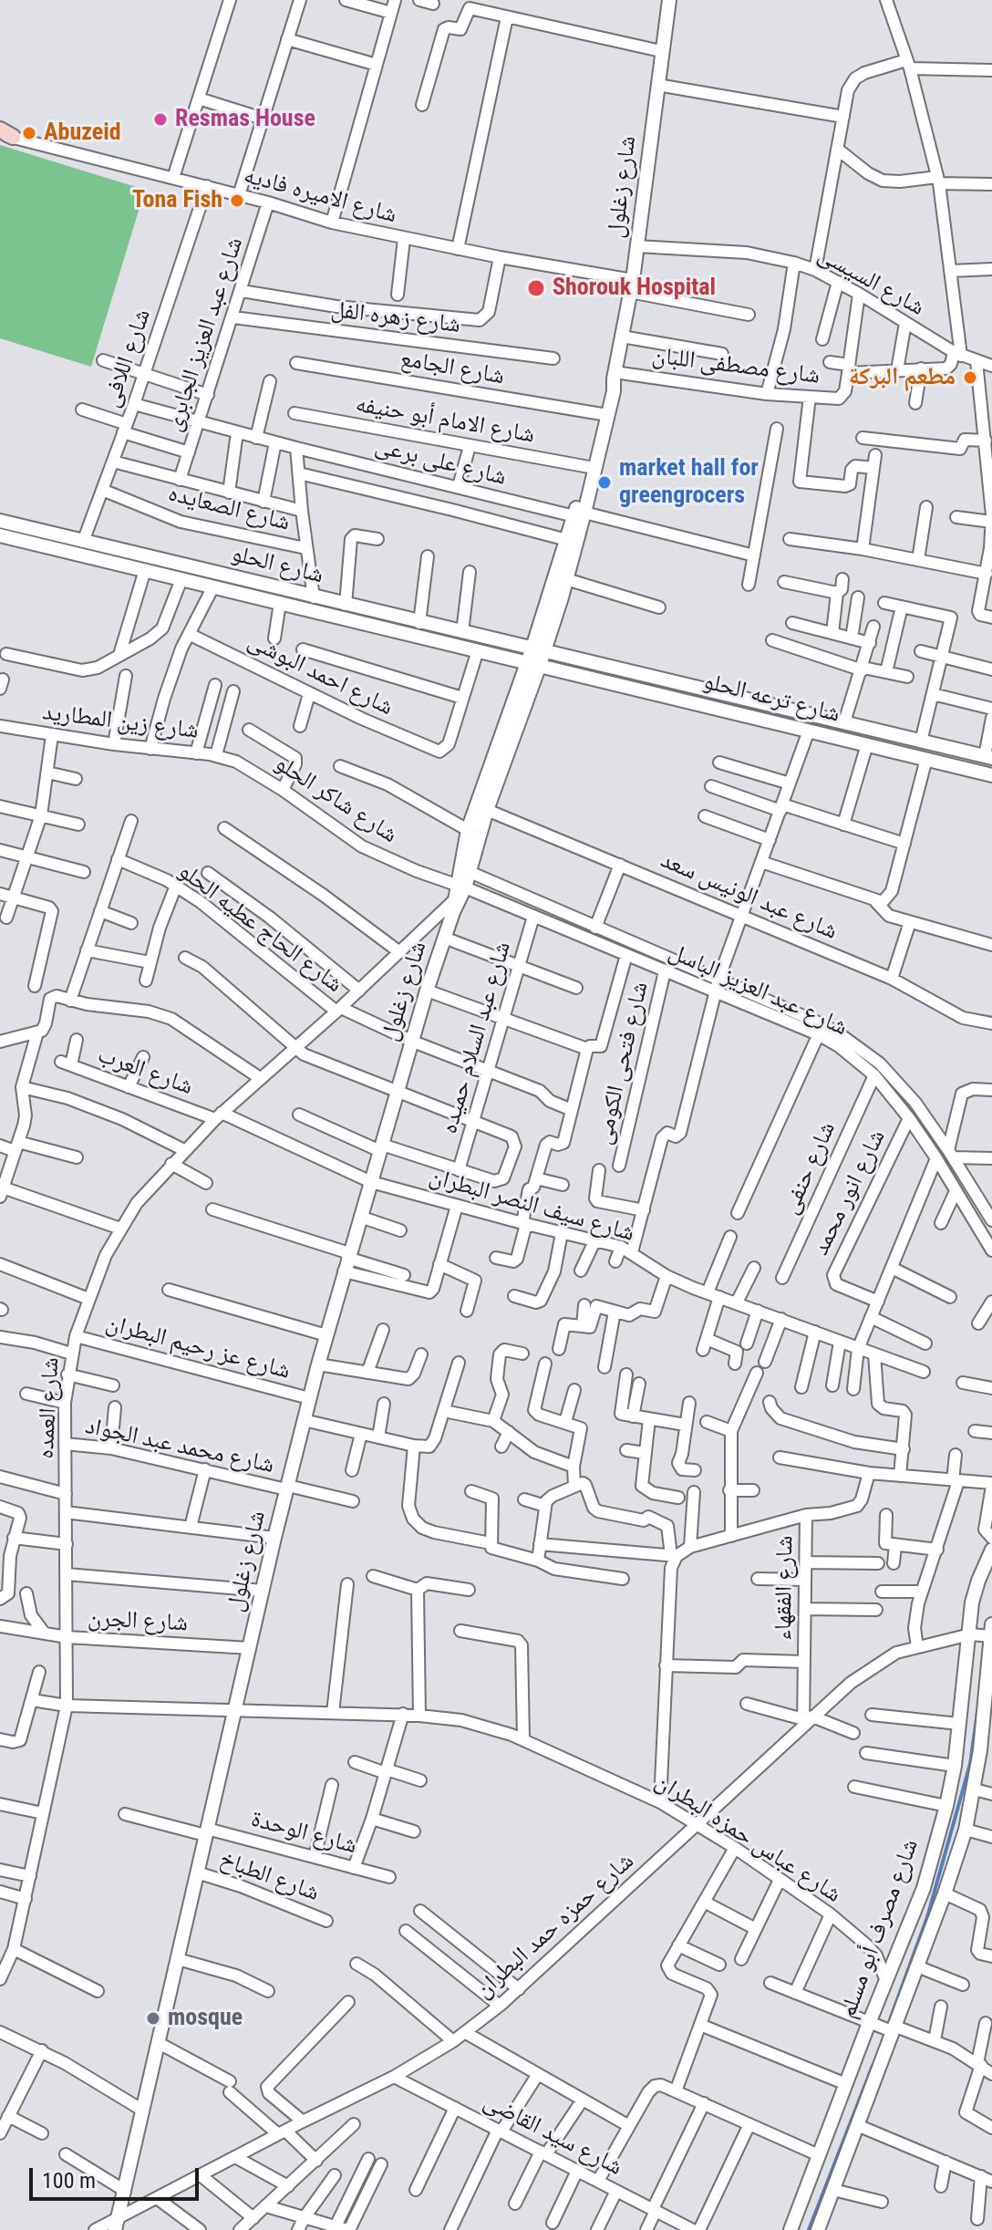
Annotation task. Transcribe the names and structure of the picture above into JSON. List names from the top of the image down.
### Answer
{
  "streets": {
    "street": [
      "شارع زغلول",
      "شارع الاميره فاديه",
      "شارع السيسى",
      "شارع زهره الفل",
      "شارع عبد العزيز الجابرى",
      "شارع اللافى",
      "شارع مصطفى اللبان",
      "شارع الجامع",
      "شارع الامام أبو حنيفه",
      "شارع على برعى",
      "شارع الصعايده",
      "شارع الحلو",
      "شارع احمد البوشى",
      "شارع ترعه الحلو",
      "شارع زين المطاريد",
      "شارع شاكر الحلو",
      "شارع عبد الونيس سعد",
      "شارع الحاج عطيه الحلو",
      "شارع عبد العزيز الباسل",
      "شارع عبد السلام حميده",
      "شارع فتحى الكومى",
      "شارع العرب",
      "شارع حنفى",
      "شارع انور محمد",
      "شارع سيف النصر البطران",
      "شارع عز رحيم البطران",
      "شارع العمده",
      "شارع محمد عبد الجواد",
      "شارع الفقهاء",
      "شارع الجرن",
      "شارع الوحدة",
      "شارع عباس حمزه البطران",
      "شارع الطباخ",
      "شارع حمزه حمد البطران",
      "شارع مصرف أبو مسلم",
      "شارع سيد القاضى"
    ]
  },
  "crossings": [
    ["شارع زغلول", "شارع الاميره فاديه"],
    ["شارع زغلول", "شارع السيسى"],
    ["شارع زغلول", "شارع مصطفى اللبان"],
    ["شارع زغلول", "شارع الجامع"],
    ["شارع زغلول", "شارع الامام أبو حنيفه"],
    ["شارع زغلول", "شارع على برعى"],
    ["شارع زغلول", "شارع الحلو"],
    ["شارع زغلول", "شارع ترعه الحلو"],
    ["شارع زغلول", "شارع شاكر الحلو"],
    ["شارع زغلول", "شارع عبد الونيس سعد"],
    ["شارع زغلول", "شارع الحاج عطيه الحلو"],
    ["شارع زغلول", "شارع عبد العزيز الباسل"],
    ["شارع زغلول", "شارع العرب"],
    ["شارع زغلول", "شارع سيف النصر البطران"],
    ["شارع زغلول", "شارع عز رحيم البطران"],
    ["شارع زغلول", "شارع العمده"],
    ["شارع زغلول", "شارع محمد عبد الجواد"],
    ["شارع زغلول", "شارع الجرن"],
    ["شارع زغلول", "شارع الوحدة"],
    ["شارع زغلول", "شارع عباس حمزه البطران"],
    ["شارع زغلول", "شارع الطباخ"],
    ["شارع زغلول", "شارع حمزه حمد البطران"],
    ["شارع الاميره فاديه", "شارع عبد العزيز الجابرى"],
    ["شارع الاميره فاديه", "شارع اللافى"],
    ["شارع السيسى", "شارع مصطفى اللبان"],
    ["شارع زهره الفل", "شارع عبد العزيز الجابرى"],
    ["شارع عبد العزيز الجابرى", "شارع على برعى"],
    ["شارع اللافى", "شارع على برعى"],
    ["شارع اللافى", "شارع الصعايده"],
    ["شارع اللافى", "شارع الحلو"],
    ["شارع الحلو", "شارع ترعه الحلو"],
    ["شارع زين المطاريد", "شارع شاكر الحلو"],
    ["شارع شاكر الحلو", "شارع عبد العزيز الباسل"],
    ["شارع شاكر الحلو", "شارع العمده"],
    ["شارع الحاج عطيه الحلو", "شارع عبد السلام حميده"],
    ["شارع الحاج عطيه الحلو", "شارع العمده"],
    ["شارع عبد العزيز الباسل", "شارع عبد السلام حميده"],
    ["شارع عبد العزيز الباسل", "شارع فتحى الكومى"],
    ["شارع عبد العزيز الباسل", "شارع حنفى"],
    ["شارع عبد العزيز الباسل", "شارع انور محمد"],
    ["شارع عبد العزيز الباسل", "شارع العمده"],
    ["شارع العرب", "شارع سيف النصر البطران"],
    ["شارع العرب", "شارع العمده"],
    ["شارع عز رحيم البطران", "شارع العمده"],
    ["شارع العمده", "شارع محمد عبد الجواد"],
    ["شارع العمده", "شارع الجرن"],
    ["شارع العمده", "شارع عباس حمزه البطران"],
    ["شارع الفقهاء", "شارع حمزه حمد البطران"],
    ["شارع عباس حمزه البطران", "شارع حمزه حمد البطران"],
    ["شارع عباس حمزه البطران", "شارع مصرف أبو مسلم"],
    ["شارع حمزه حمد البطران", "شارع مصرف أبو مسلم"],
    ["شارع حمزه حمد البطران", "شارع سيد القاضى"]
  ],
  "places": [
    "Resmas House",
    "Abuzeid",
    "Tona Fish",
    "Shorouk Hospital",
    "مطعم البركة",
    "market hall for greengrocers",
    "mosque"
  ],
  "scale_bar": "100 m"
}
